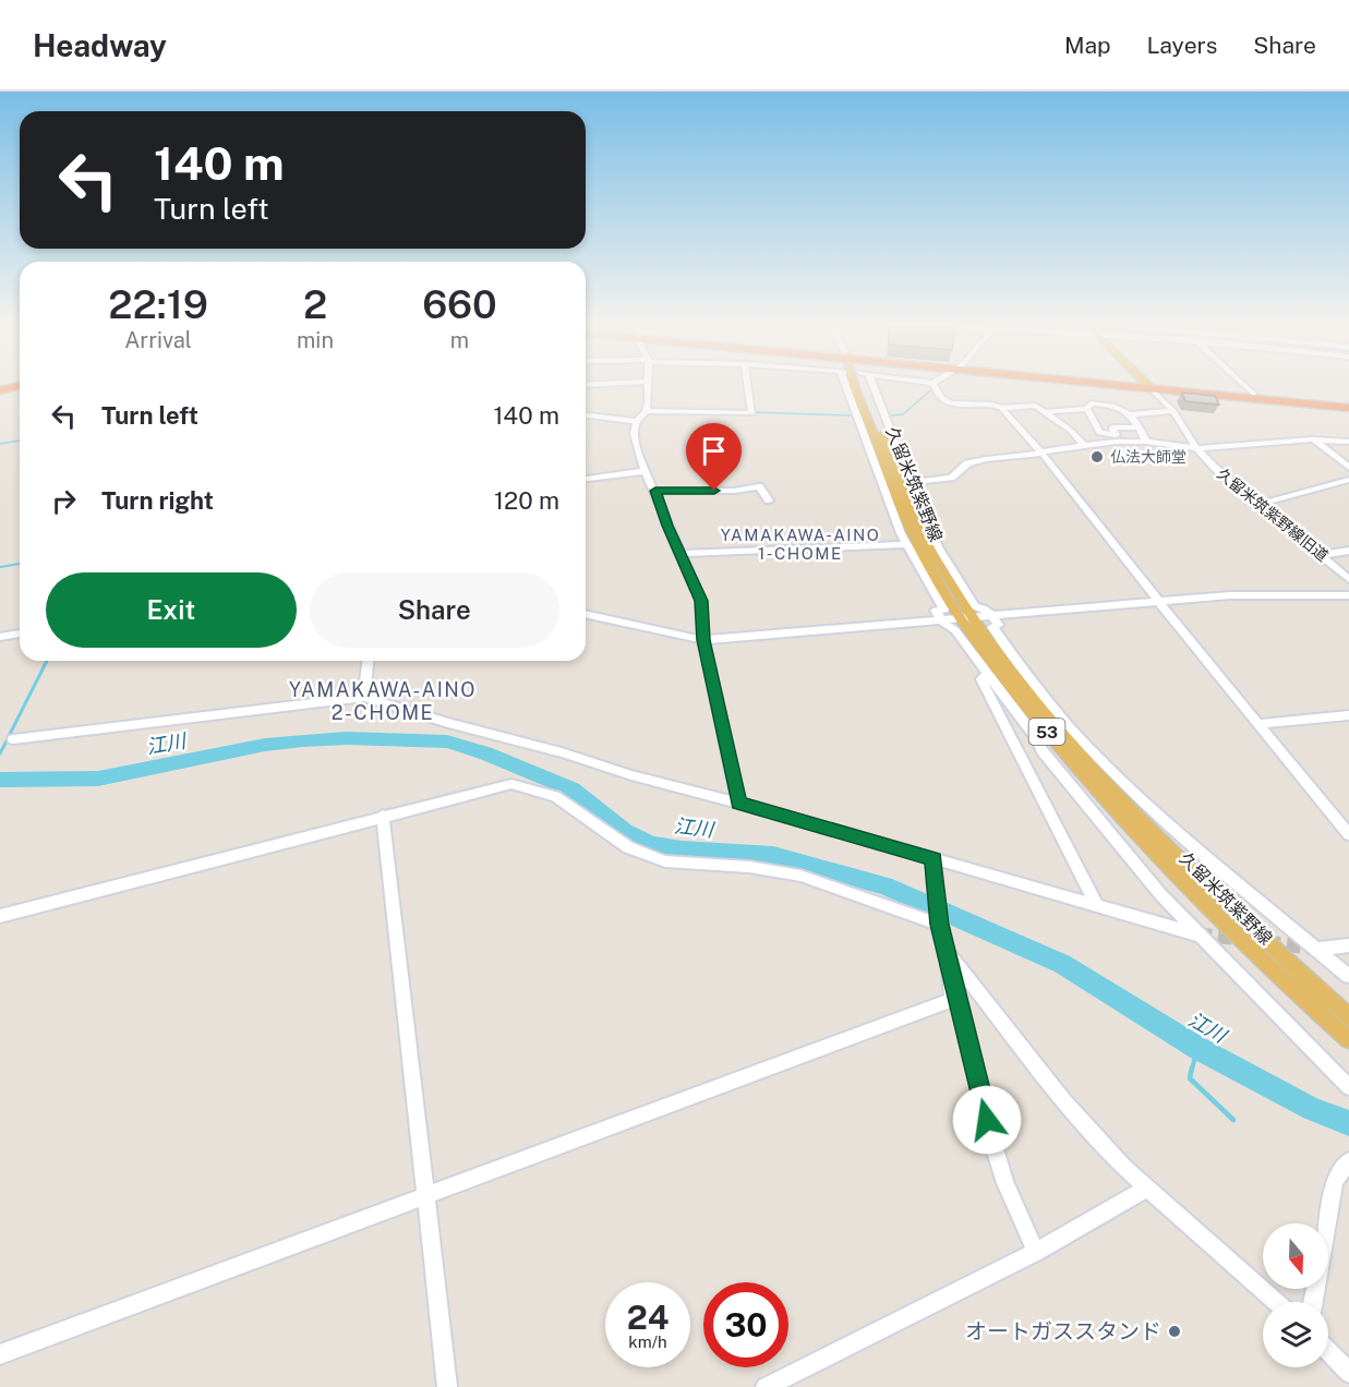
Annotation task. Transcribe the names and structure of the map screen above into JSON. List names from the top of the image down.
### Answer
{
  "streets": {
    "main road": ["久留米筑紫野線", "53"],
    "street": ["久留米筑紫野線旧道"]
  },
  "districts": ["YAMAKAWA-AINO 1-CHOME", "YAMAKAWA-AINO 2-CHOME"],
  "water": ["江川"],
  "places": ["仏法大師堂", "オートガススタンド"],
  "north": "bottom",
  "page": {
    "header": "Headway",
    "nav": ["Map", "Layers", "Share"],
    "turn": ["140 m", "Turn left"],
    "eta": [
      "22:19",
      "Arrival",
      "2",
      "min",
      "660",
      "m"
    ],
    "list": [
      {
        "name": "Turn left",
        "value": "140 m"
      },
      {
        "name": "Turn right",
        "value": "120 m"
      }
    ],
    "buttons": ["Exit", "Share"],
    "speed": "24 km/h",
    "limit": "30"
  }
}
